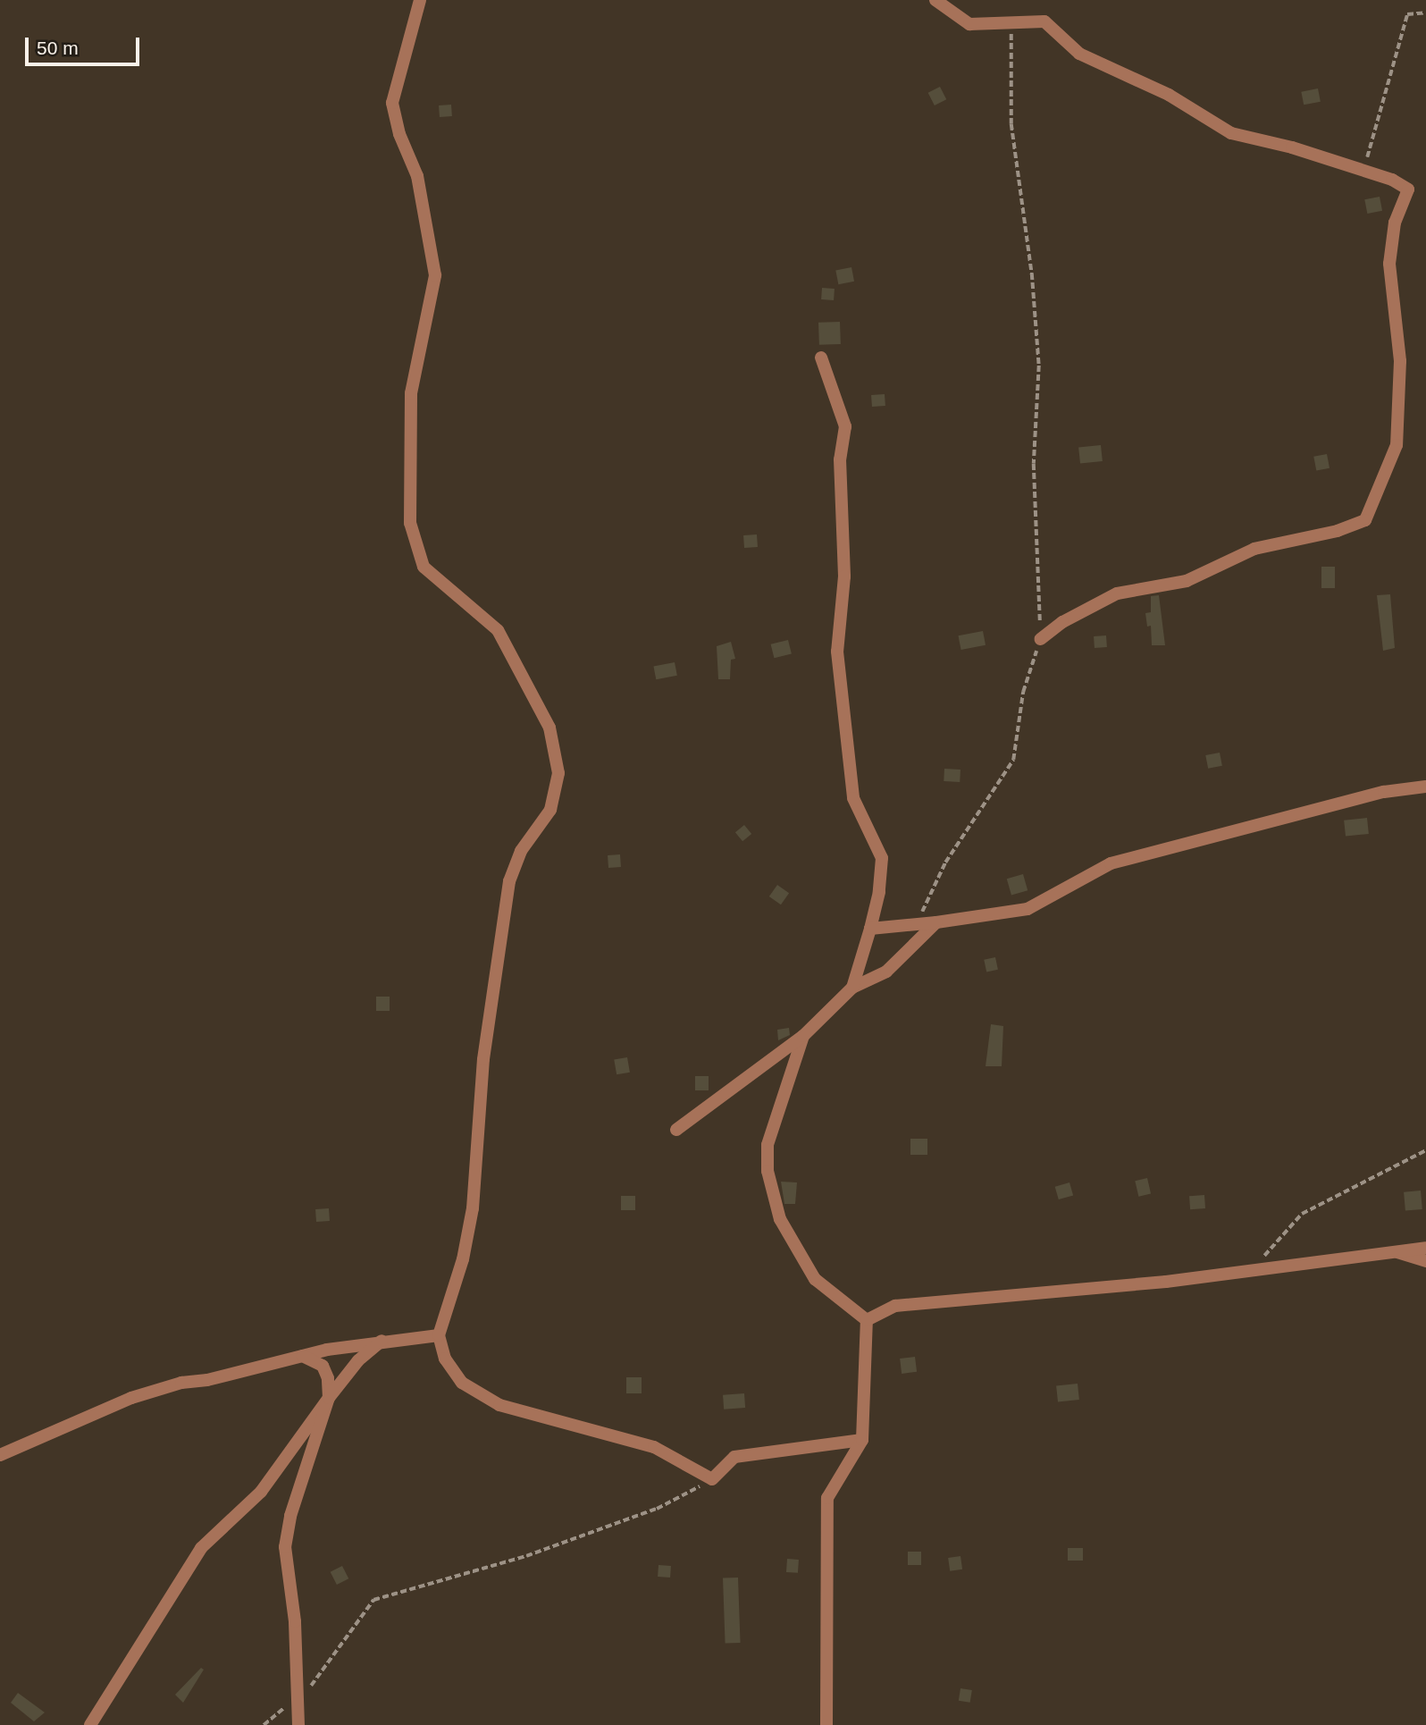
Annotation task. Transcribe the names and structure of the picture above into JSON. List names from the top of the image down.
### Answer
{
  "scale_bar": "50 m"
}
